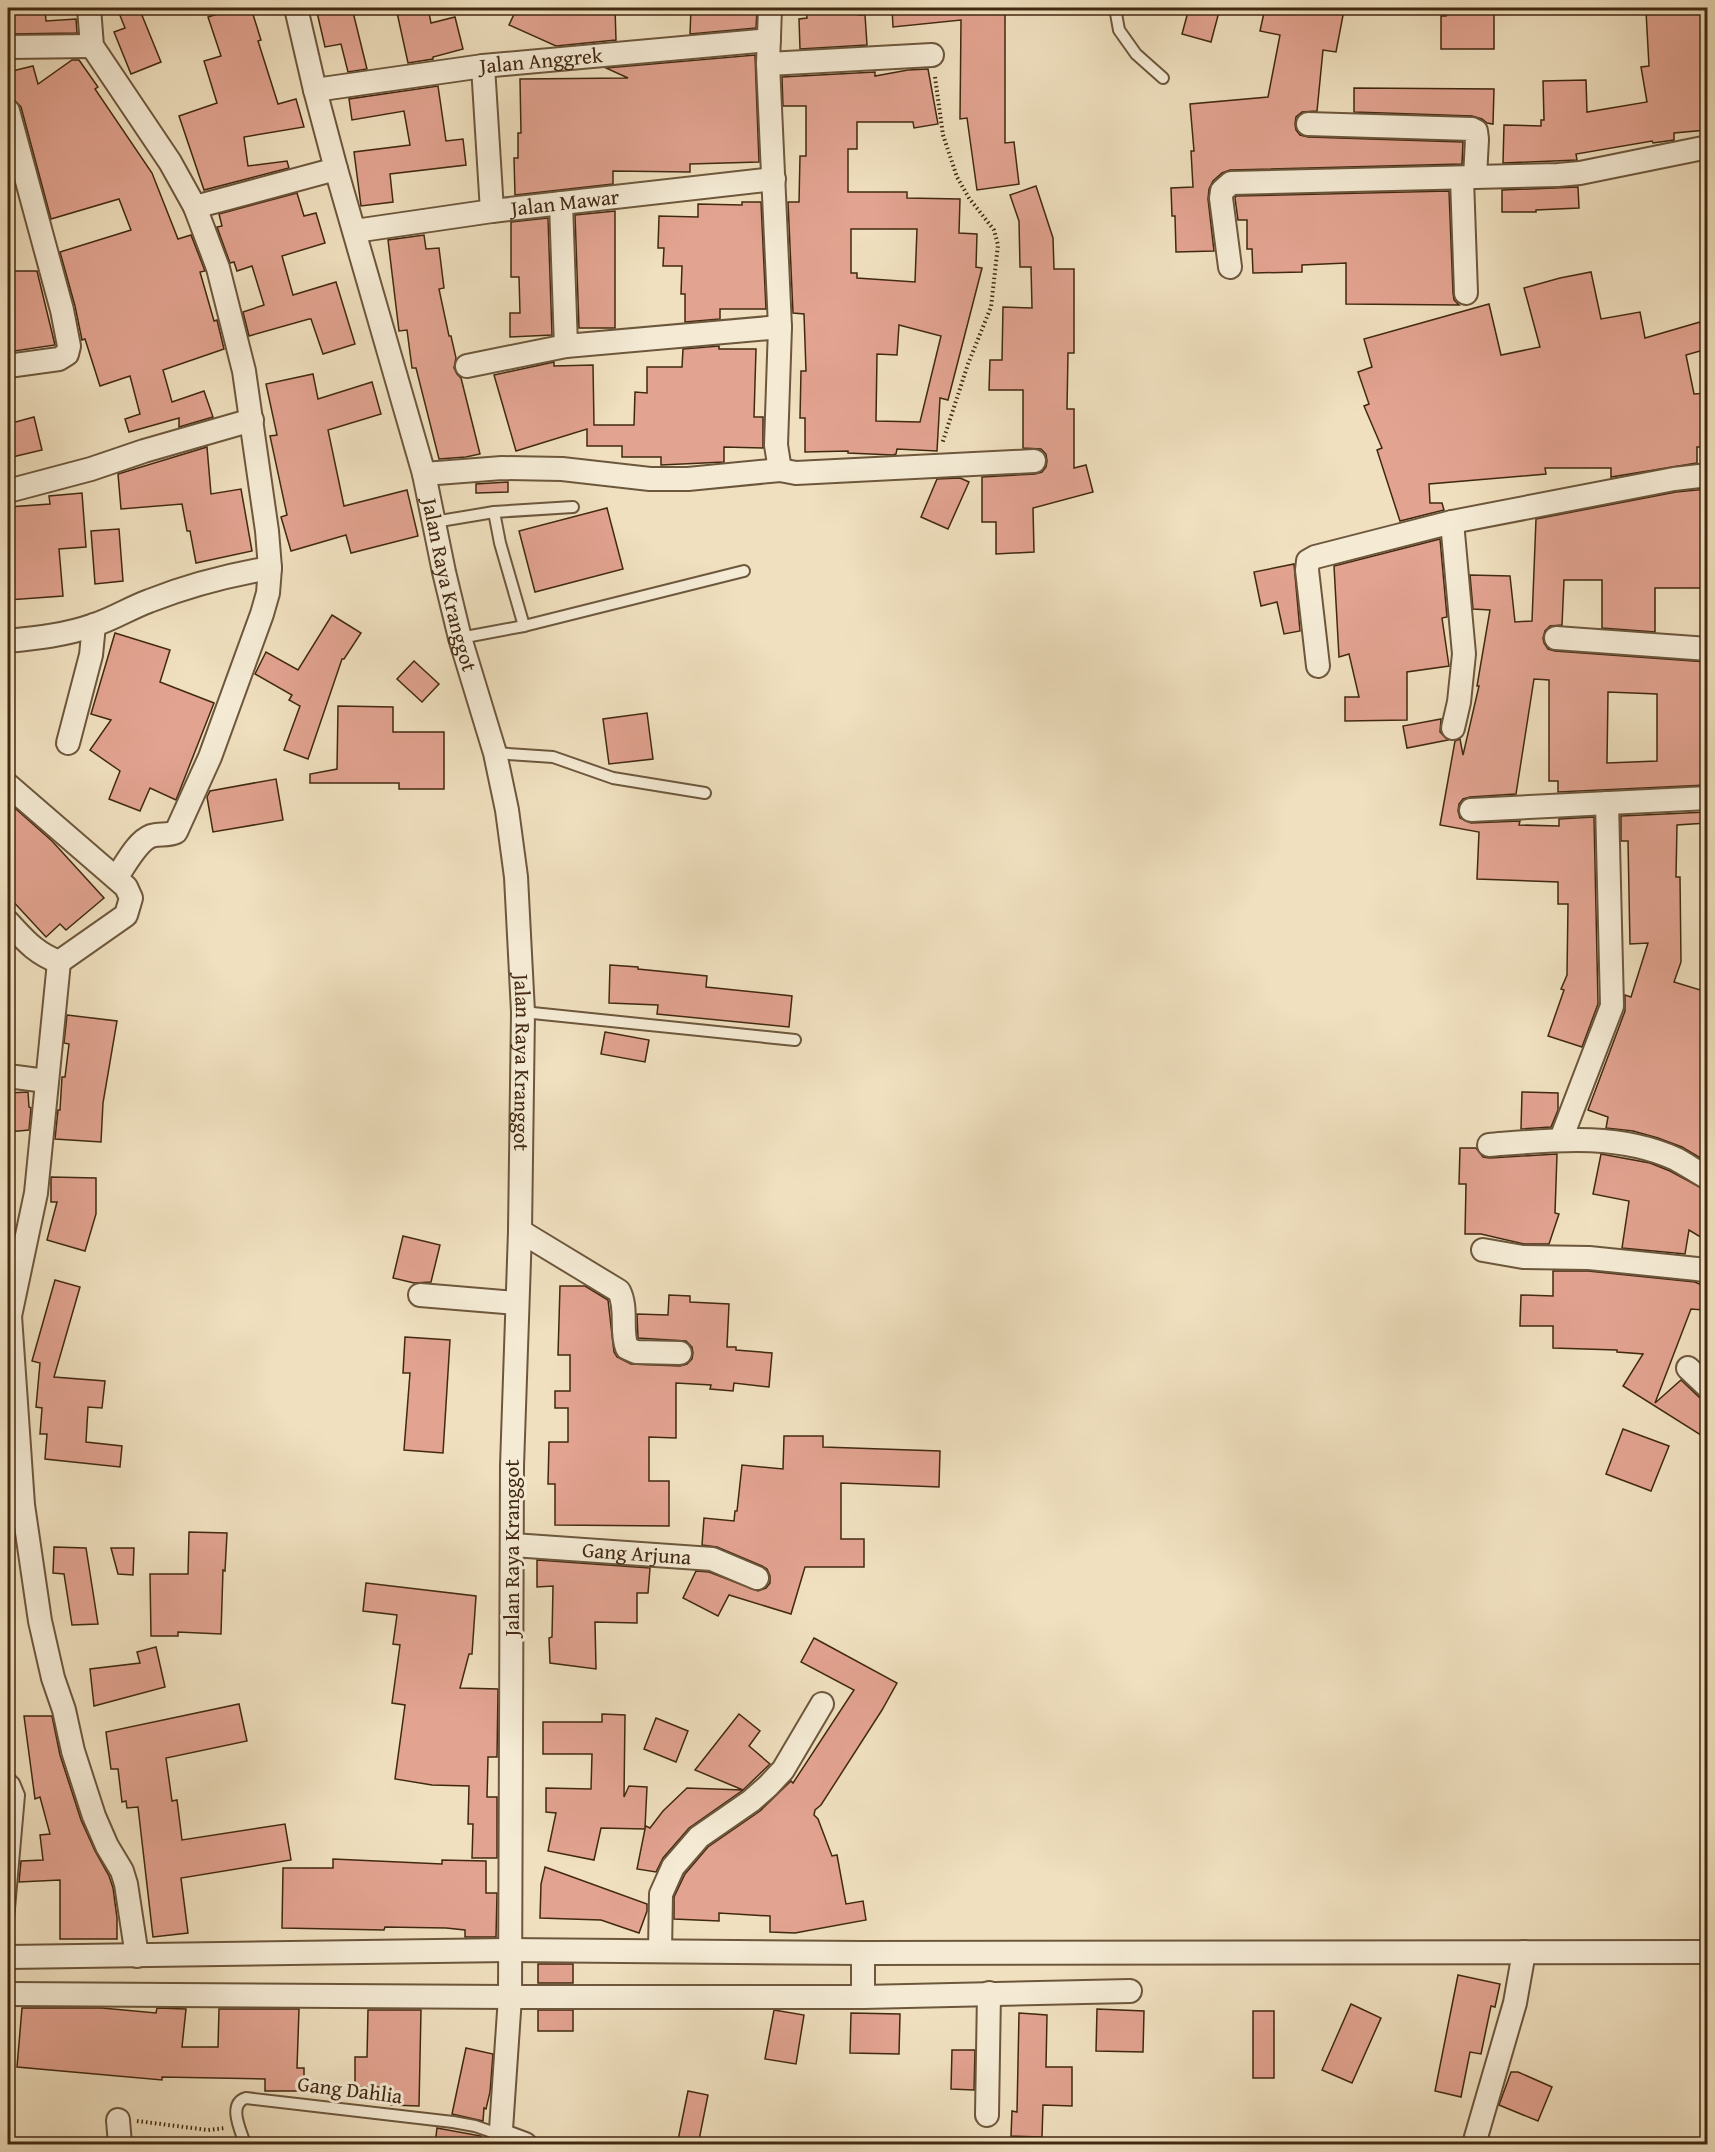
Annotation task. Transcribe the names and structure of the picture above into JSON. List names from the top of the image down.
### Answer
{
  "streets": {
    "street": [
      "Jalan Anggrek",
      "Jalan Mawar",
      "Jalan Raya Kranggot",
      "Gang Arjuna"
    ],
    "lane": ["Gang Dahlia"]
  },
  "crossings": [
    ["Jalan Anggrek", "Jalan Raya Kranggot"],
    ["Jalan Mawar", "Jalan Raya Kranggot"],
    ["Jalan Raya Kranggot", "Gang Arjuna"],
    ["Jalan Raya Kranggot", "Gang Dahlia"]
  ]
}
